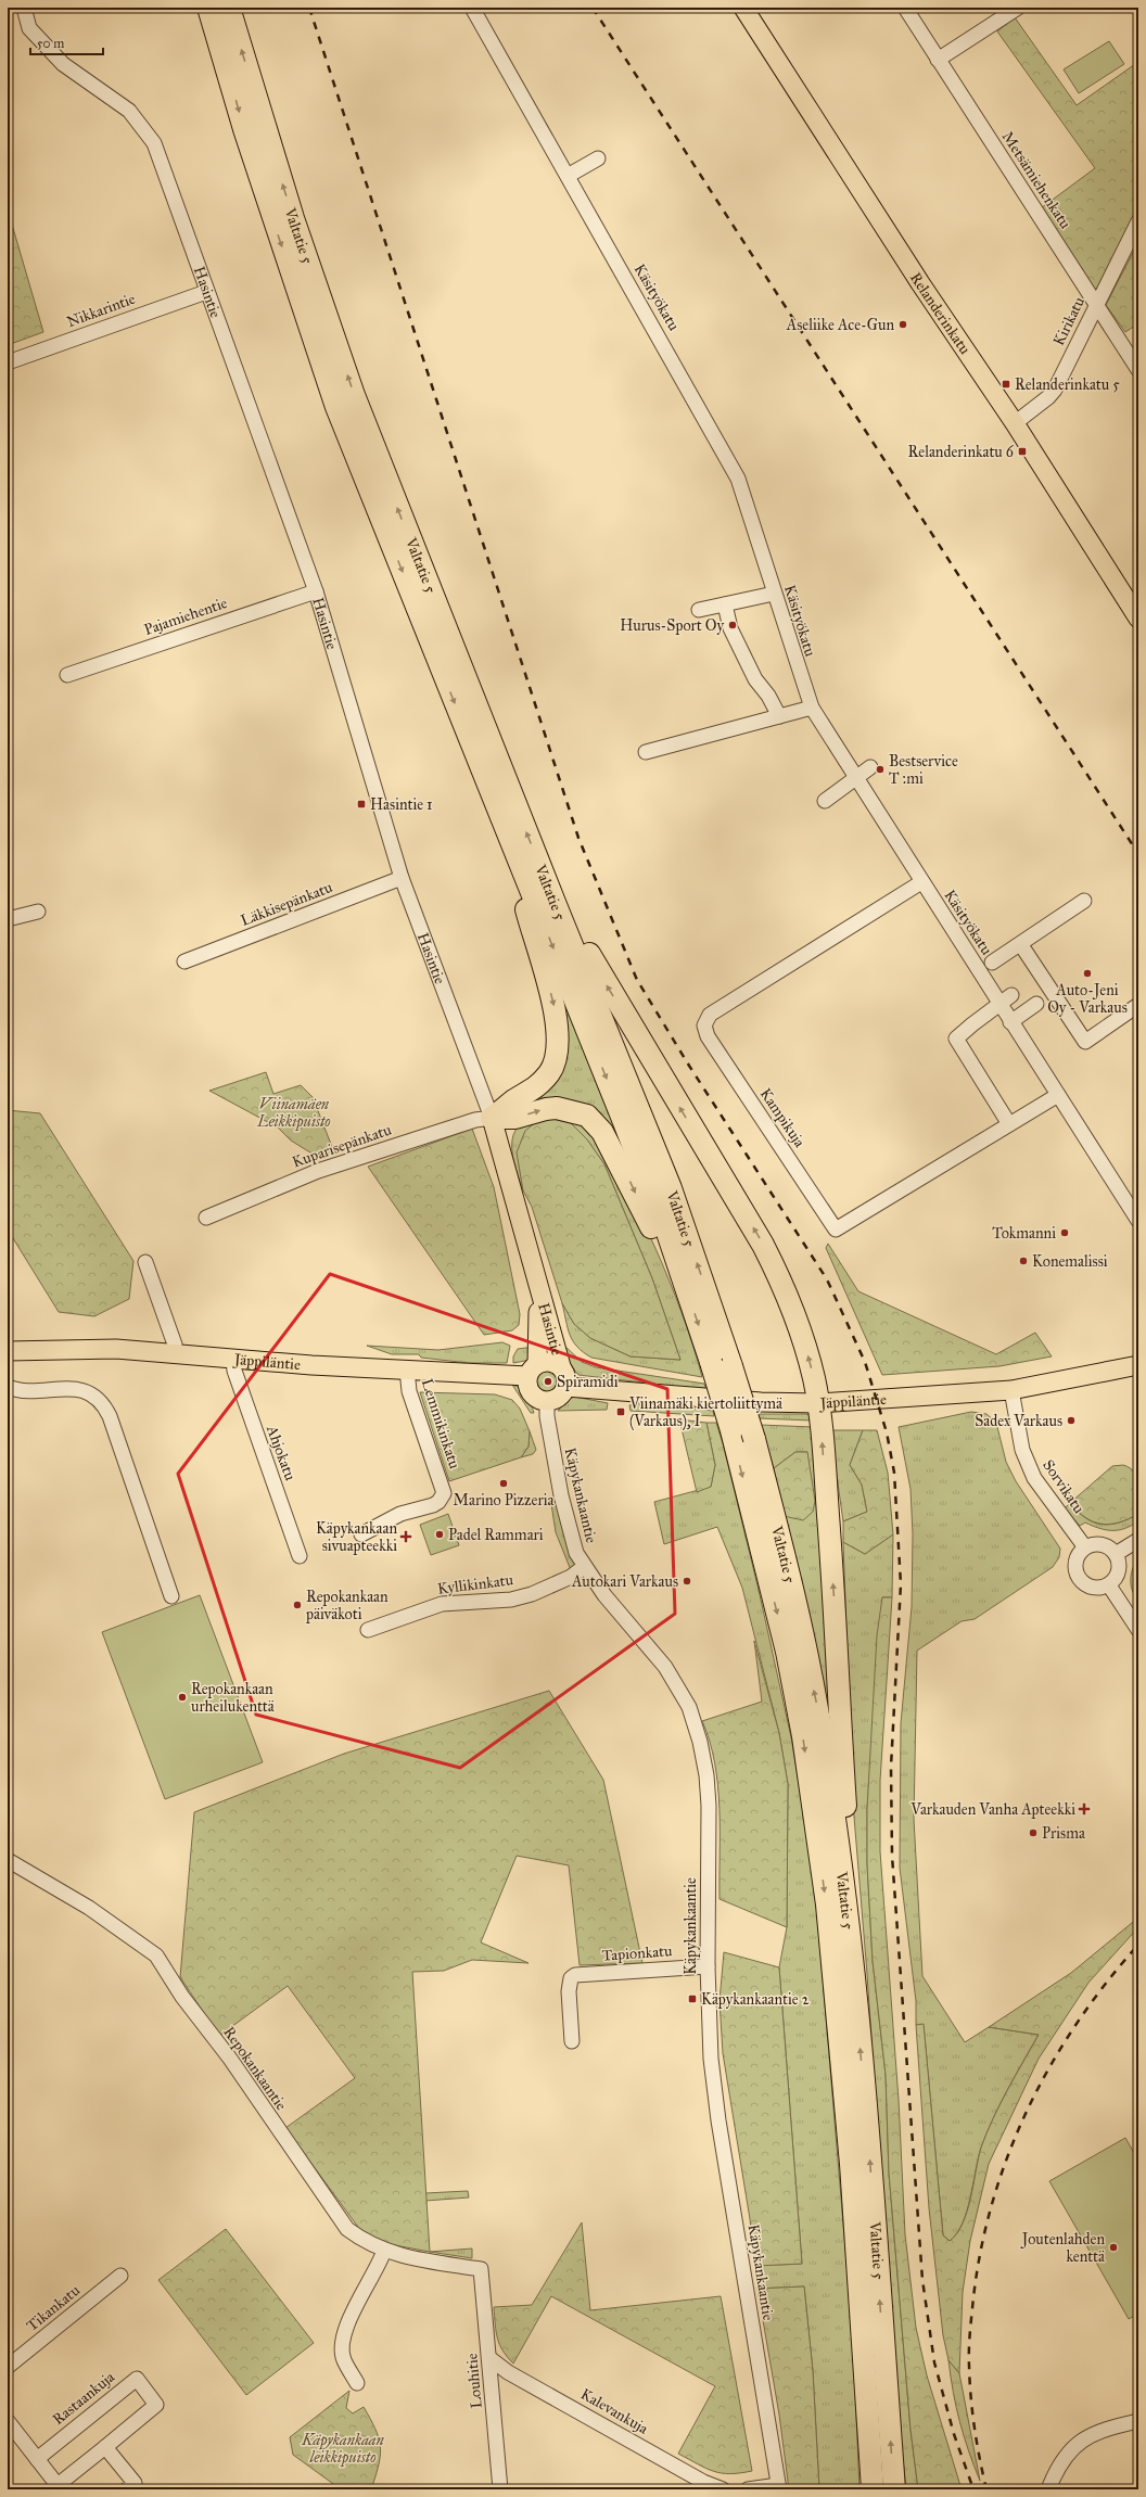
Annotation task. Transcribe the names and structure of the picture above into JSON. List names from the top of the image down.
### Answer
{
  "streets": {
    "highway": ["Valtatie 5"],
    "main road": ["Hasintie", "Relanderinkatu", "Jäppiläntie"],
    "street": [
      "Metsämiehenkatu",
      "Käsityökatu",
      "Nikkarintie",
      "Kirikatu",
      "Pajamiehentie",
      "Läkkisepänkatu",
      "Kampikuja",
      "Kuparisepänkatu",
      "Lemmikinkatu",
      "Ahjokatu",
      "Sorvikatu",
      "Käpykankaantie",
      "Kyllikinkatu",
      "Tapionkatu",
      "Repokankaantie",
      "Tikankatu",
      "Louhitie",
      "Rastaankuja",
      "Kalevankuja"
    ]
  },
  "crossings": [
    ["Metsämiehenkatu", "Kirikatu"],
    ["Hasintie", "Nikkarintie"],
    ["Hasintie", "Pajamiehentie"],
    ["Hasintie", "Läkkisepänkatu"],
    ["Hasintie", "Kuparisepänkatu"],
    ["Hasintie", "Jäppiläntie"],
    ["Hasintie", "Käpykankaantie"],
    ["Käsityökatu", "Kampikuja"],
    ["Relanderinkatu", "Kirikatu"],
    ["Jäppiläntie", "Lemmikinkatu"],
    ["Jäppiläntie", "Ahjokatu"],
    ["Jäppiläntie", "Sorvikatu"],
    ["Jäppiläntie", "Käpykankaantie"],
    ["Käpykankaantie", "Kyllikinkatu"],
    ["Käpykankaantie", "Tapionkatu"],
    ["Repokankaantie", "Louhitie"],
    ["Louhitie", "Kalevankuja"]
  ],
  "parks": ["Viinamäen Leikkipuisto", "Käpykankaan leikkipuisto"],
  "places": {
    "other": [
      "Aseliike Ace-Gun",
      "Hurus-Sport Oy",
      "Bestservice T :mi",
      "Auto-Jeni Oy - Varkaus",
      "Tokmanni",
      "Konemalissi",
      "Spiramidi",
      "Sadex Varkaus",
      "Marino Pizzeria",
      "Padel Rammari",
      "Autokari Varkaus",
      "Repokankaan päiväkoti",
      "Repokankaan urheilukenttä",
      "Prisma",
      "Joutenlahden kenttä"
    ],
    "transit": [
      "Relanderinkatu 5",
      "Relanderinkatu 6",
      "Hasintie 1",
      "Viinamäki kiertoliittymä (Varkaus), I",
      "Käpykankaantie 2"
    ],
    "health": ["Käpykankaan sivuapteekki", "Varkauden Vanha Apteekki"]
  },
  "scale_bar": "50 m"
}
